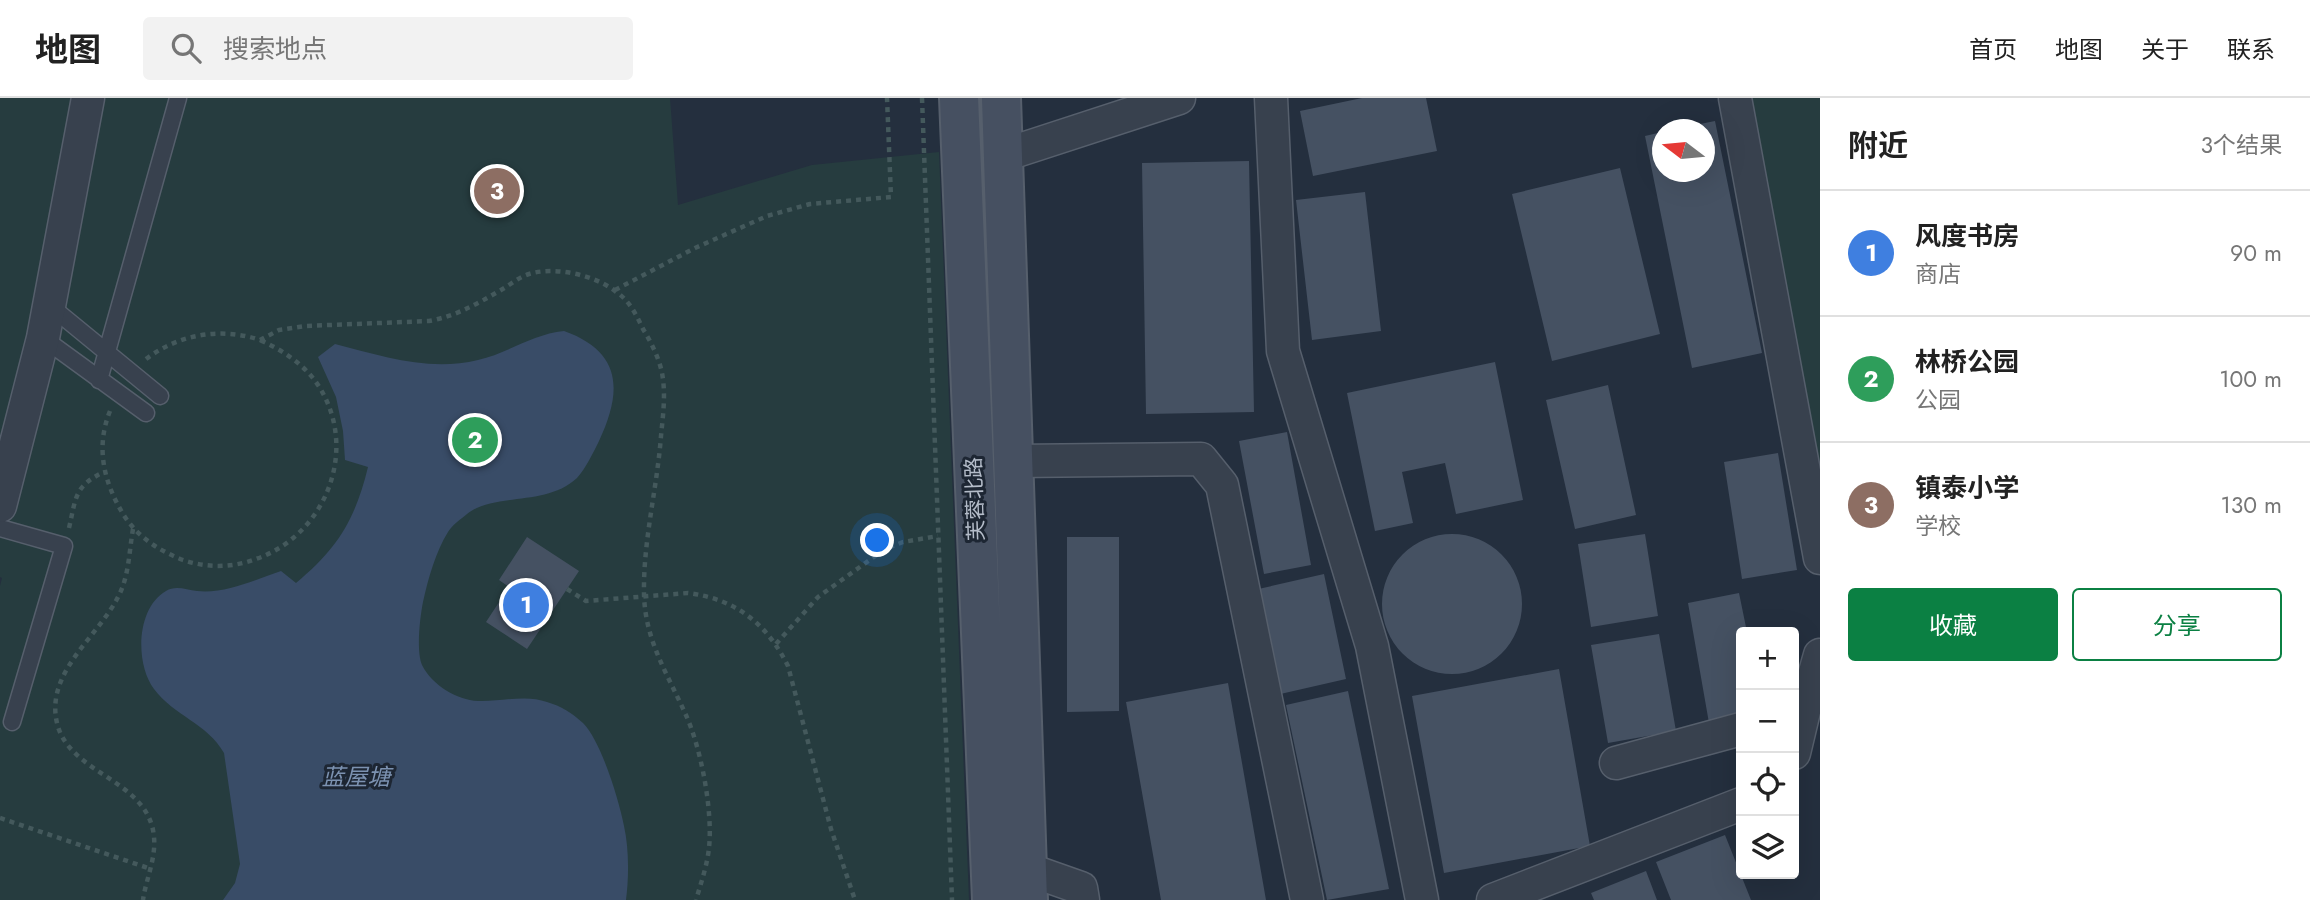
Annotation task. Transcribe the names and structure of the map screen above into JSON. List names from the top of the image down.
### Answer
{
  "streets": {
    "main road": ["芙蓉北路"]
  },
  "water": ["蓝屋塘"],
  "north": "left",
  "page": {
    "header": "地图",
    "search": "搜索地点",
    "nav": [
      "首页",
      "地图",
      "关于",
      "联系"
    ],
    "heading": ["附近", "3个结果"],
    "pins": ["3", "2", "1"],
    "list": [
      {
        "mark": "1",
        "name": "风度书房",
        "note": "商店",
        "value": "90 m"
      },
      {
        "mark": "2",
        "name": "林桥公园",
        "note": "公园",
        "value": "100 m"
      },
      {
        "mark": "3",
        "name": "镇泰小学",
        "note": "学校",
        "value": "130 m"
      }
    ],
    "buttons": ["收藏", "分享"],
    "map_buttons": ["+", "−"]
  }
}
